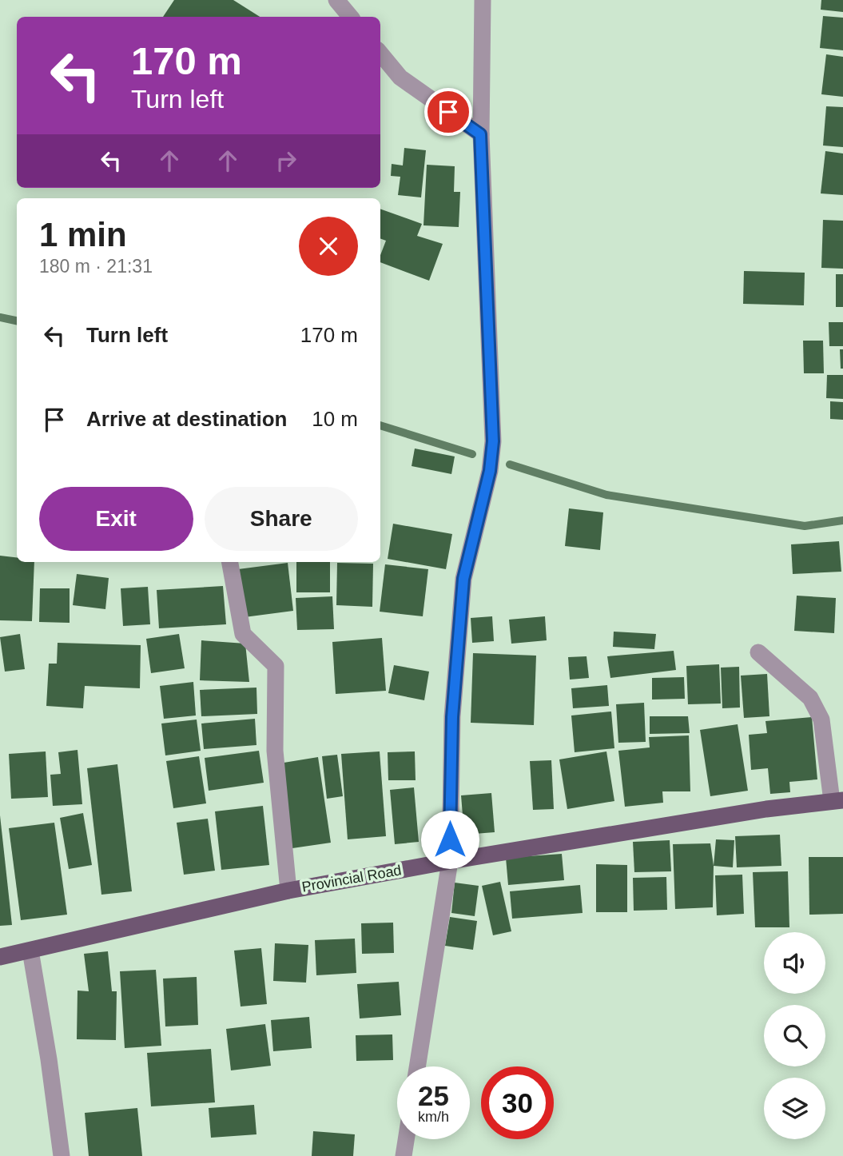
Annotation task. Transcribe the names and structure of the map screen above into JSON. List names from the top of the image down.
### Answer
{
  "streets": {
    "main road": ["Provincial Road"]
  },
  "page": {
    "turn": ["170 m", "Turn left"],
    "heading": ["1 min", "180 m · 21:31"],
    "list": [
      {
        "name": "Turn left",
        "value": "170 m"
      },
      {
        "name": "Arrive at destination",
        "value": "10 m"
      }
    ],
    "buttons": ["Exit", "Share"],
    "speed": "25 km/h",
    "limit": "30"
  }
}
